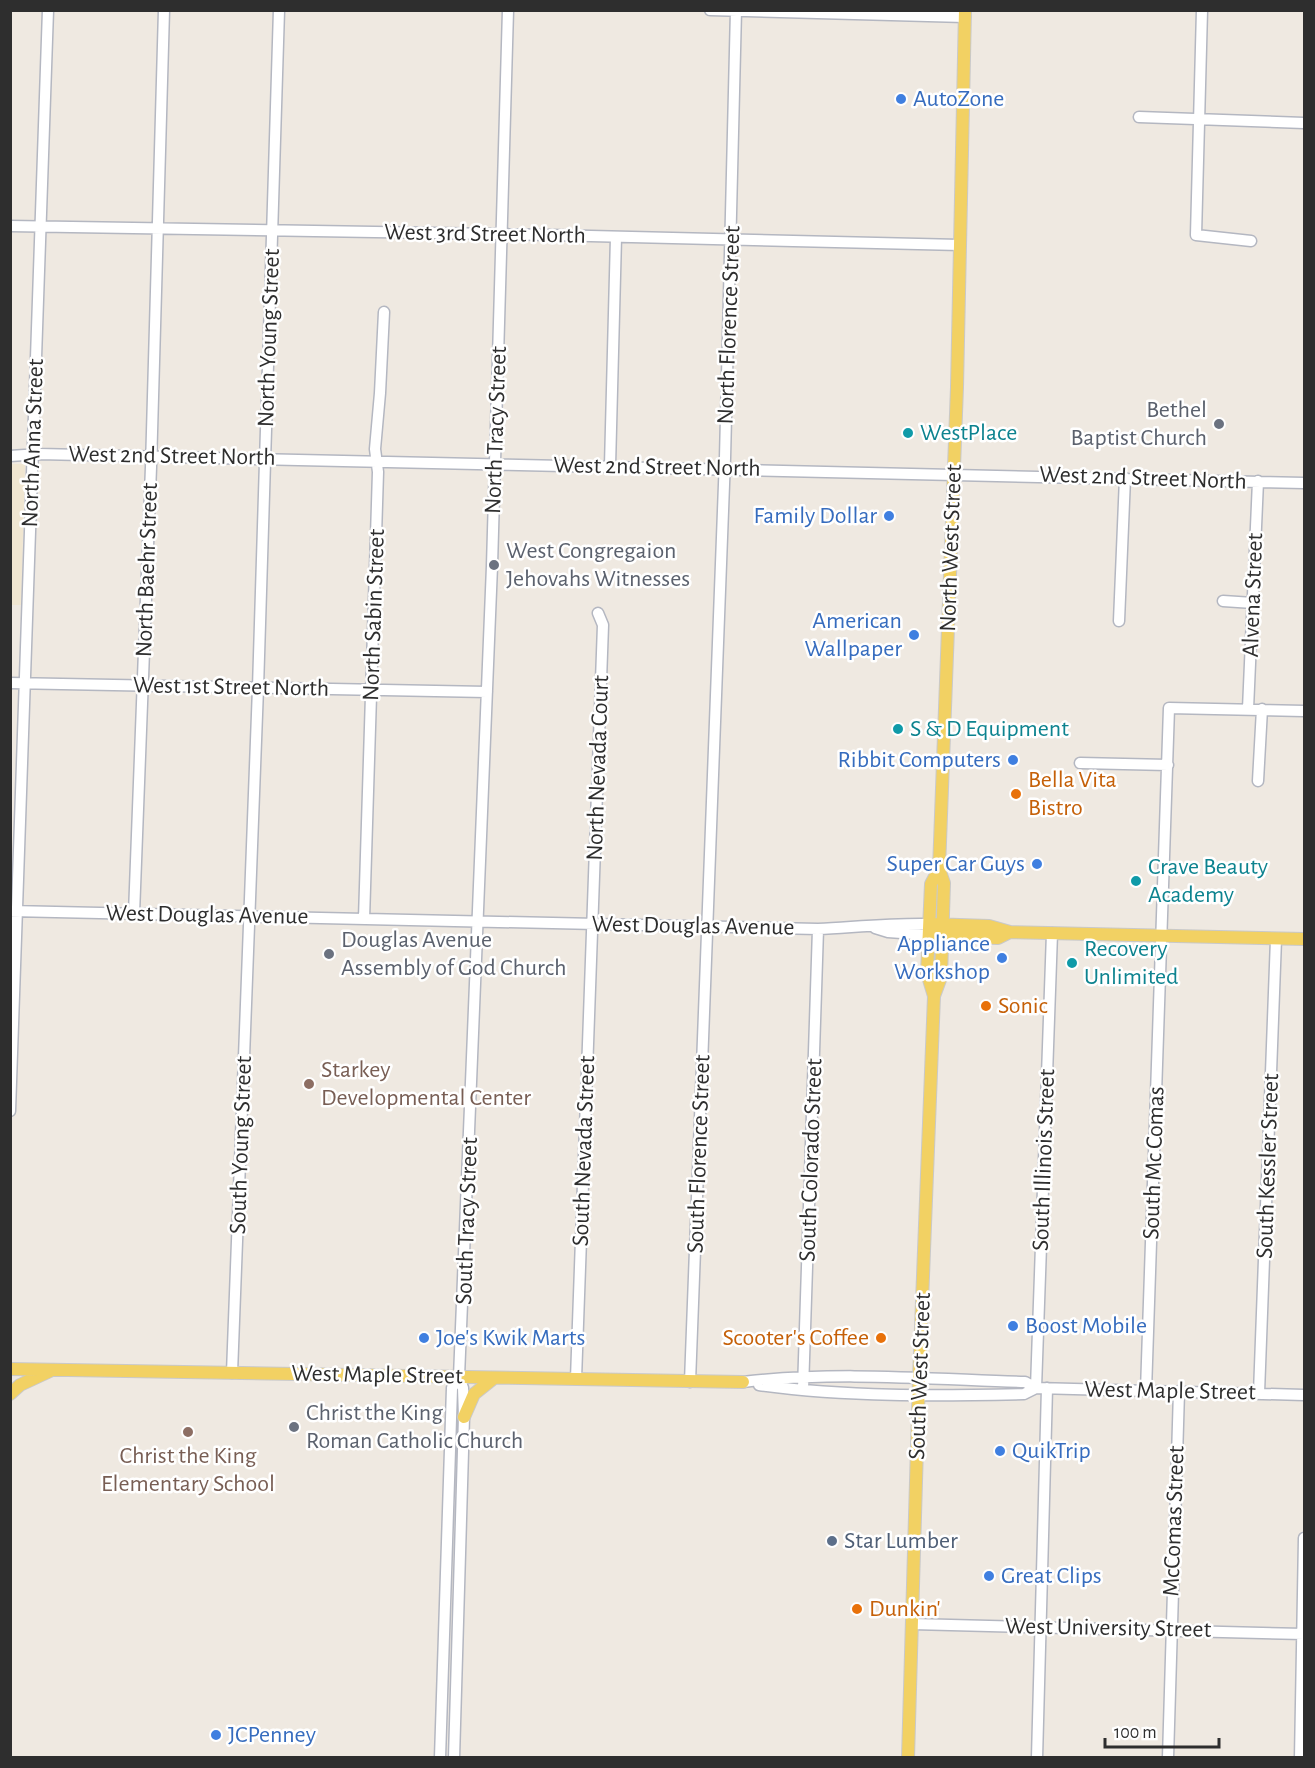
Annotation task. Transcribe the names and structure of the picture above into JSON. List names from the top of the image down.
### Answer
{
  "streets": {
    "main road": [
      "North West Street",
      "West Douglas Avenue",
      "West Maple Street",
      "South West Street"
    ],
    "street": [
      "West 3rd Street North",
      "North Florence Street",
      "North Young Street",
      "North Tracy Street",
      "North Anna Street",
      "West 2nd Street North",
      "North Baehr Street",
      "Alvena Street",
      "North Sabin Street",
      "West 1st Street North",
      "North Nevada Court",
      "South Young Street",
      "South Nevada Street",
      "South Florence Street",
      "South Colorado Street",
      "South Illinois Street",
      "South Mc Comas",
      "South Kessler Street",
      "South Tracy Street",
      "McComas Street",
      "West University Street"
    ]
  },
  "crossings": [
    ["West 3rd Street North", "North Florence Street"],
    ["West 3rd Street North", "North Young Street"],
    ["West 3rd Street North", "North Tracy Street"],
    ["West 3rd Street North", "North Anna Street"],
    ["West 3rd Street North", "North West Street"],
    ["West 3rd Street North", "North Baehr Street"],
    ["North Florence Street", "West 2nd Street North"],
    ["North Florence Street", "West Douglas Avenue"],
    ["North Florence Street", "South Florence Street"],
    ["North Young Street", "West 2nd Street North"],
    ["North Young Street", "West 1st Street North"],
    ["North Young Street", "West Douglas Avenue"],
    ["North Young Street", "South Young Street"],
    ["North Tracy Street", "West 2nd Street North"],
    ["North Tracy Street", "West 1st Street North"],
    ["North Tracy Street", "West Douglas Avenue"],
    ["North Tracy Street", "South Tracy Street"],
    ["North Anna Street", "West 2nd Street North"],
    ["North Anna Street", "West 1st Street North"],
    ["North Anna Street", "West Douglas Avenue"],
    ["West 2nd Street North", "North West Street"],
    ["West 2nd Street North", "North Baehr Street"],
    ["West 2nd Street North", "Alvena Street"],
    ["West 2nd Street North", "North Sabin Street"],
    ["North West Street", "West Douglas Avenue"],
    ["North West Street", "South West Street"],
    ["North Baehr Street", "West 1st Street North"],
    ["North Baehr Street", "West Douglas Avenue"],
    ["Alvena Street", "South Mc Comas"],
    ["North Sabin Street", "West 1st Street North"],
    ["North Sabin Street", "West Douglas Avenue"],
    ["North Nevada Court", "West Douglas Avenue"],
    ["North Nevada Court", "South Nevada Street"],
    ["West Douglas Avenue", "South Young Street"],
    ["West Douglas Avenue", "South Nevada Street"],
    ["West Douglas Avenue", "South Florence Street"],
    ["West Douglas Avenue", "South Colorado Street"],
    ["West Douglas Avenue", "South Illinois Street"],
    ["West Douglas Avenue", "South Mc Comas"],
    ["West Douglas Avenue", "South Kessler Street"],
    ["West Douglas Avenue", "South Tracy Street"],
    ["West Douglas Avenue", "South West Street"],
    ["South Young Street", "West Maple Street"],
    ["South Nevada Street", "West Maple Street"],
    ["South Florence Street", "West Maple Street"],
    ["South Colorado Street", "West Maple Street"],
    ["South Illinois Street", "West Maple Street"],
    ["South Illinois Street", "West University Street"],
    ["South Mc Comas", "West Maple Street"],
    ["South Kessler Street", "West Maple Street"],
    ["South Tracy Street", "West Maple Street"],
    ["West Maple Street", "South West Street"],
    ["West Maple Street", "McComas Street"],
    ["South West Street", "West University Street"],
    ["McComas Street", "West University Street"]
  ],
  "places": [
    "AutoZone",
    "Bethel Baptist Church",
    "WestPlace",
    "Family Dollar",
    "West Congregaion Jehovahs Witnesses",
    "American Wallpaper",
    "S & D Equipment",
    "Ribbit Computers",
    "Bella Vita Bistro",
    "Super Car Guys",
    "Crave Beauty Academy",
    "Douglas Avenue Assembly of God Church",
    "Appliance Workshop",
    "Recovery Unlimited",
    "Sonic",
    "Starkey Developmental Center",
    "Boost Mobile",
    "Joe's Kwik Marts",
    "Scooter's Coffee",
    "Christ the King Roman Catholic Church",
    "Christ the King Elementary School",
    "QuikTrip",
    "Star Lumber",
    "Great Clips",
    "Dunkin'",
    "JCPenney"
  ],
  "scale_bar": "100 m"
}
